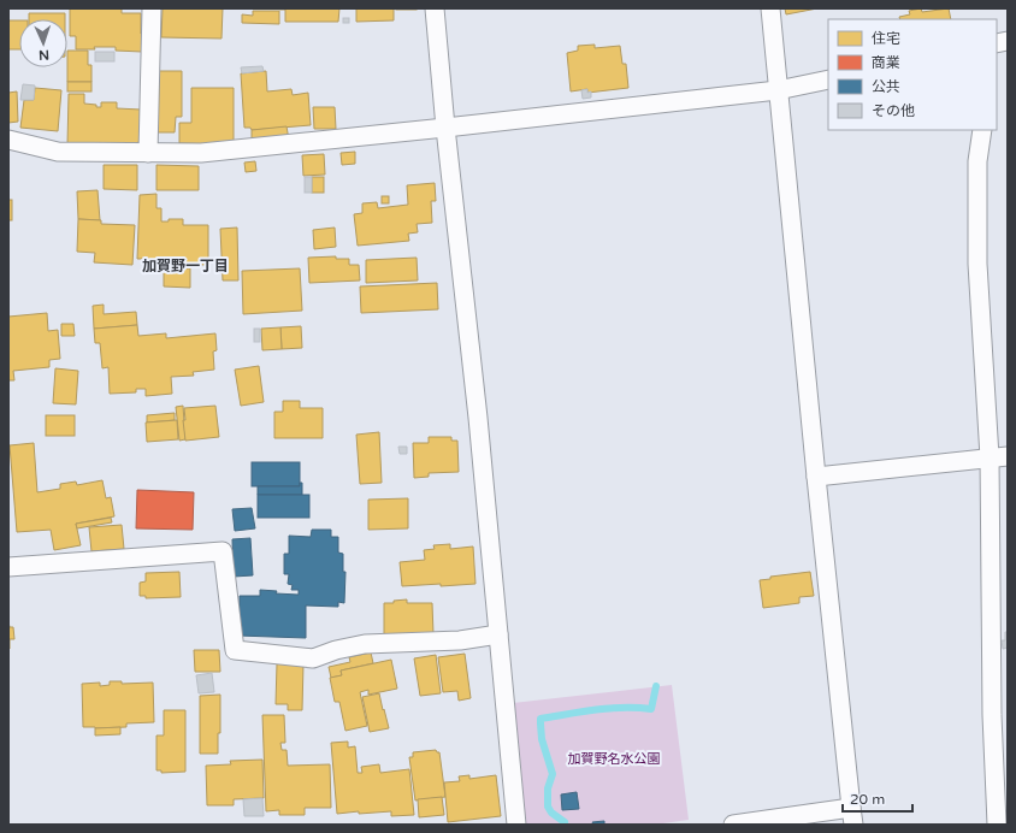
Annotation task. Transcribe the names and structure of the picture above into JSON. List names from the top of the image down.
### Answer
{
  "districts": ["加賀野一丁目"],
  "parks": ["加賀野名水公園"],
  "legend": [
    "住宅",
    "商業",
    "公共",
    "その他"
  ],
  "scale_bar": "20 m",
  "north": "bottom"
}
